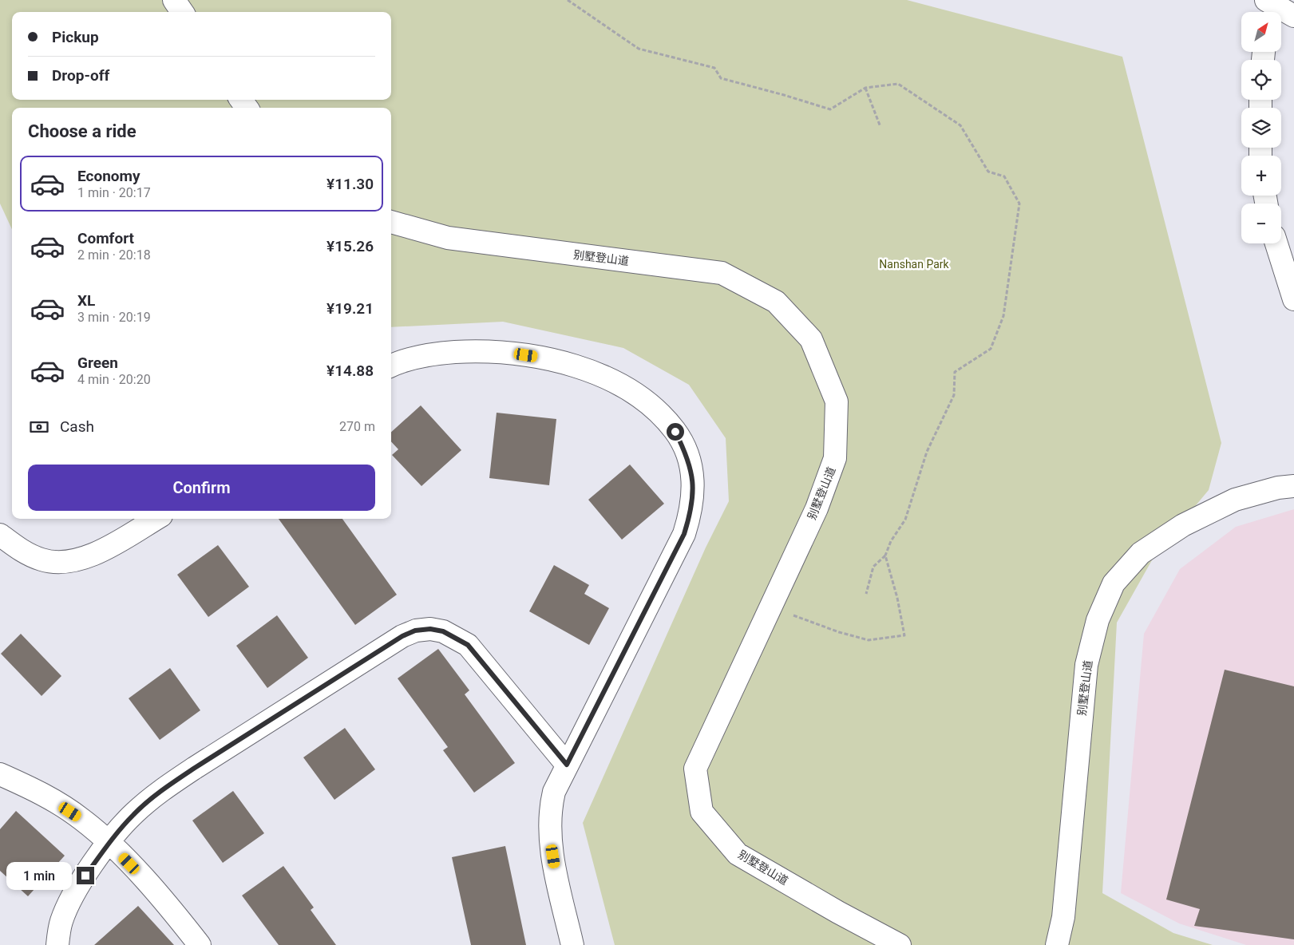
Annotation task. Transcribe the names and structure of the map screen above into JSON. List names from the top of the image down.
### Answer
{
  "streets": {
    "street": ["别墅登山道"]
  },
  "parks": ["Nanshan Park"],
  "north": "top right",
  "page": {
    "map_buttons": ["+", "−"],
    "banner": ["Pickup", "Drop-off"],
    "heading": "Choose a ride",
    "list": [
      {
        "name": "Economy",
        "note": "1 min · 20:17",
        "value": "¥11.30"
      },
      {
        "name": "Comfort",
        "note": "2 min · 20:18",
        "value": "¥15.26"
      },
      {
        "name": "XL",
        "note": "3 min · 20:19",
        "value": "¥19.21"
      },
      {
        "name": "Green",
        "note": "4 min · 20:20",
        "value": "¥14.88"
      }
    ],
    "pay": ["Cash", "270 m"],
    "buttons": "Confirm",
    "bubble": "1 min"
  }
}
